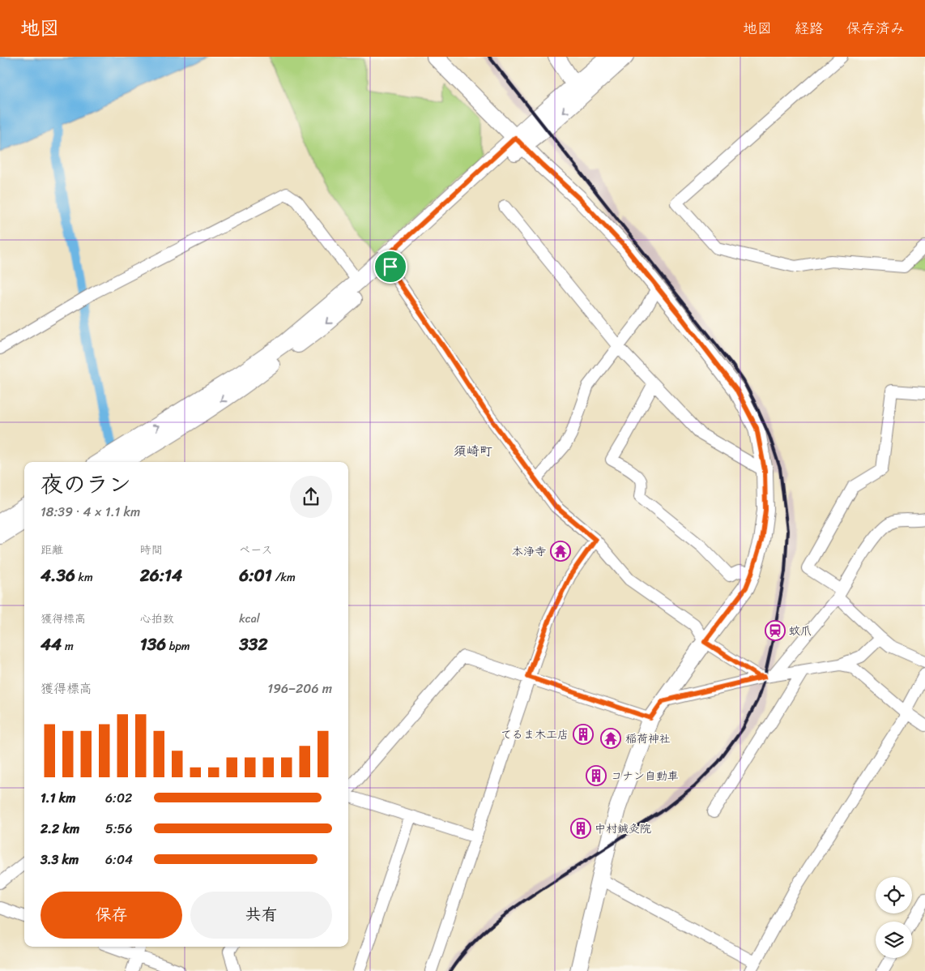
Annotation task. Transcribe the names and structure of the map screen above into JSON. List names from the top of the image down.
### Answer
{
  "districts": ["須崎町"],
  "places": {
    "temple": ["本浄寺", "稲荷神社"],
    "station": ["蚊爪"],
    "building": ["てるま木工店", "コナン自動車", "中村鍼灸院"]
  },
  "page": {
    "header": "地図",
    "nav": ["地図", "経路", "保存済み"],
    "heading": ["夜のラン", "18:39 · 4 × 1.1 km"],
    "stats": [
      ["距離", "4.36 km"],
      ["時間", "26:14"],
      ["ペース", "6:01 /km"],
      ["獲得標高", "44 m"],
      ["心拍数", "136 bpm"],
      ["kcal", "332"]
    ],
    "chart": ["獲得標高", "196–206 m"],
    "list": [
      {
        "name": "1.1 km",
        "note": "6:02"
      },
      {
        "name": "2.2 km",
        "note": "5:56"
      },
      {
        "name": "3.3 km",
        "note": "6:04"
      }
    ],
    "buttons": ["保存", "共有"]
  }
}
